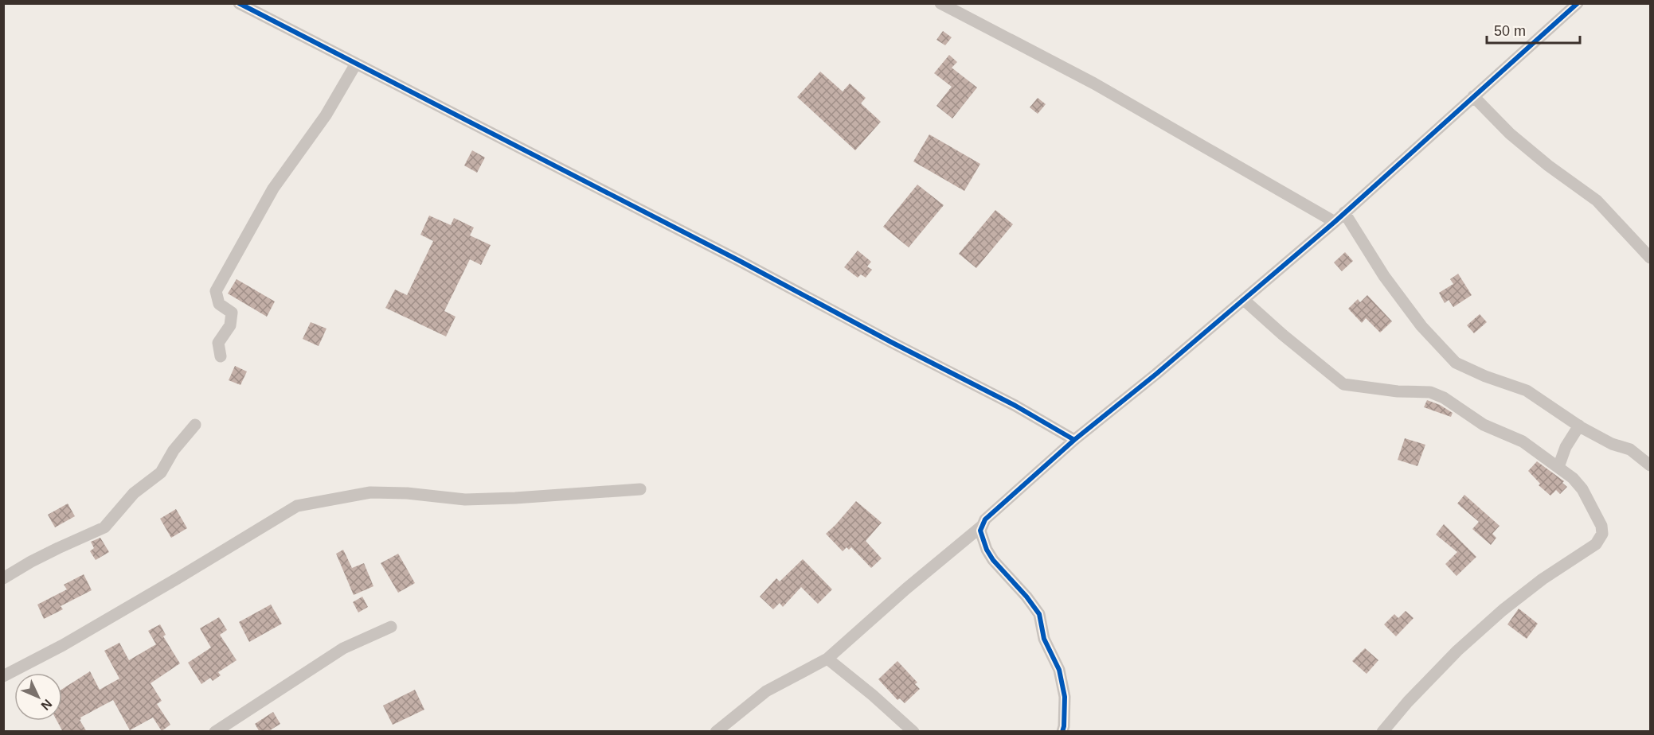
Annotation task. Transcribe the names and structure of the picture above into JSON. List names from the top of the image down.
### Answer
{
  "scale_bar": "50 m",
  "north": "bottom right"
}
